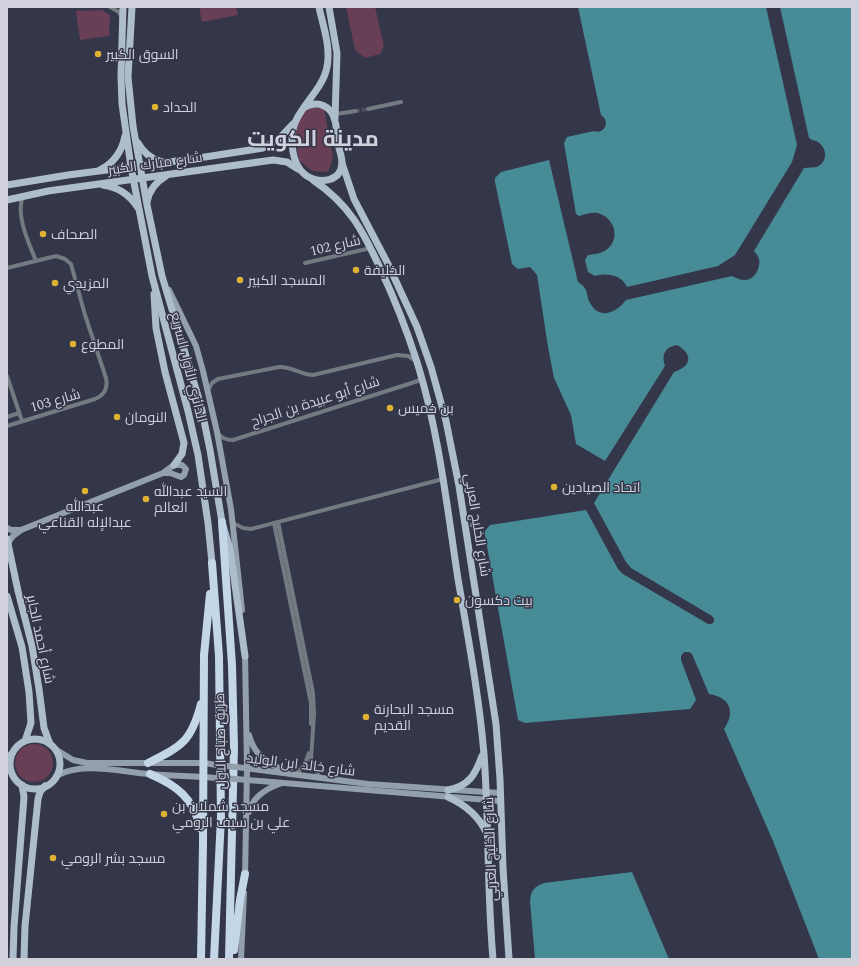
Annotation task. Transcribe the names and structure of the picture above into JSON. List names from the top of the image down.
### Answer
{
  "streets": {
    "highway": ["طريق صباح الاول"],
    "main road": [
      "شارع مبارك الكبير",
      "الدائري الأول السريع",
      "شارع الخليج العربي",
      "شارع أحمد الجابر",
      "شارع خالد ابن الوليد"
    ],
    "street": ["شارع 102", "شارع 103", "شارع أبو عبيدة بن الجراح"]
  },
  "crossings": [
    ["شارع مبارك الكبير", "الدائري الأول السريع"],
    ["شارع مبارك الكبير", "شارع الخليج العربي"],
    ["شارع 102", "شارع الخليج العربي"],
    ["الدائري الأول السريع", "شارع أبو عبيدة بن الجراح"],
    ["الدائري الأول السريع", "طريق صباح الاول"],
    ["شارع أبو عبيدة بن الجراح", "شارع الخليج العربي"],
    ["شارع الخليج العربي", "شارع خالد ابن الوليد"],
    ["شارع أحمد الجابر", "شارع خالد ابن الوليد"],
    ["طريق صباح الاول", "شارع خالد ابن الوليد"]
  ],
  "districts": ["مدينة الكويت"],
  "places": [
    "السوق الكبير",
    "الحداد",
    "الصحاف",
    "الخليفة",
    "المسجد الكبير",
    "المزيدي",
    "المطوع",
    "بن خميس",
    "النومان",
    "اتحاد الصيادين",
    "عبدالله عبدالإله القناعي",
    "السيد عبدالله العالم",
    "بيت دكسون",
    "مسجد البحارنة القديم",
    "مسجد شملان بن علي بن سيف الرومي",
    "مسجد بشر الرومي"
  ]
}
